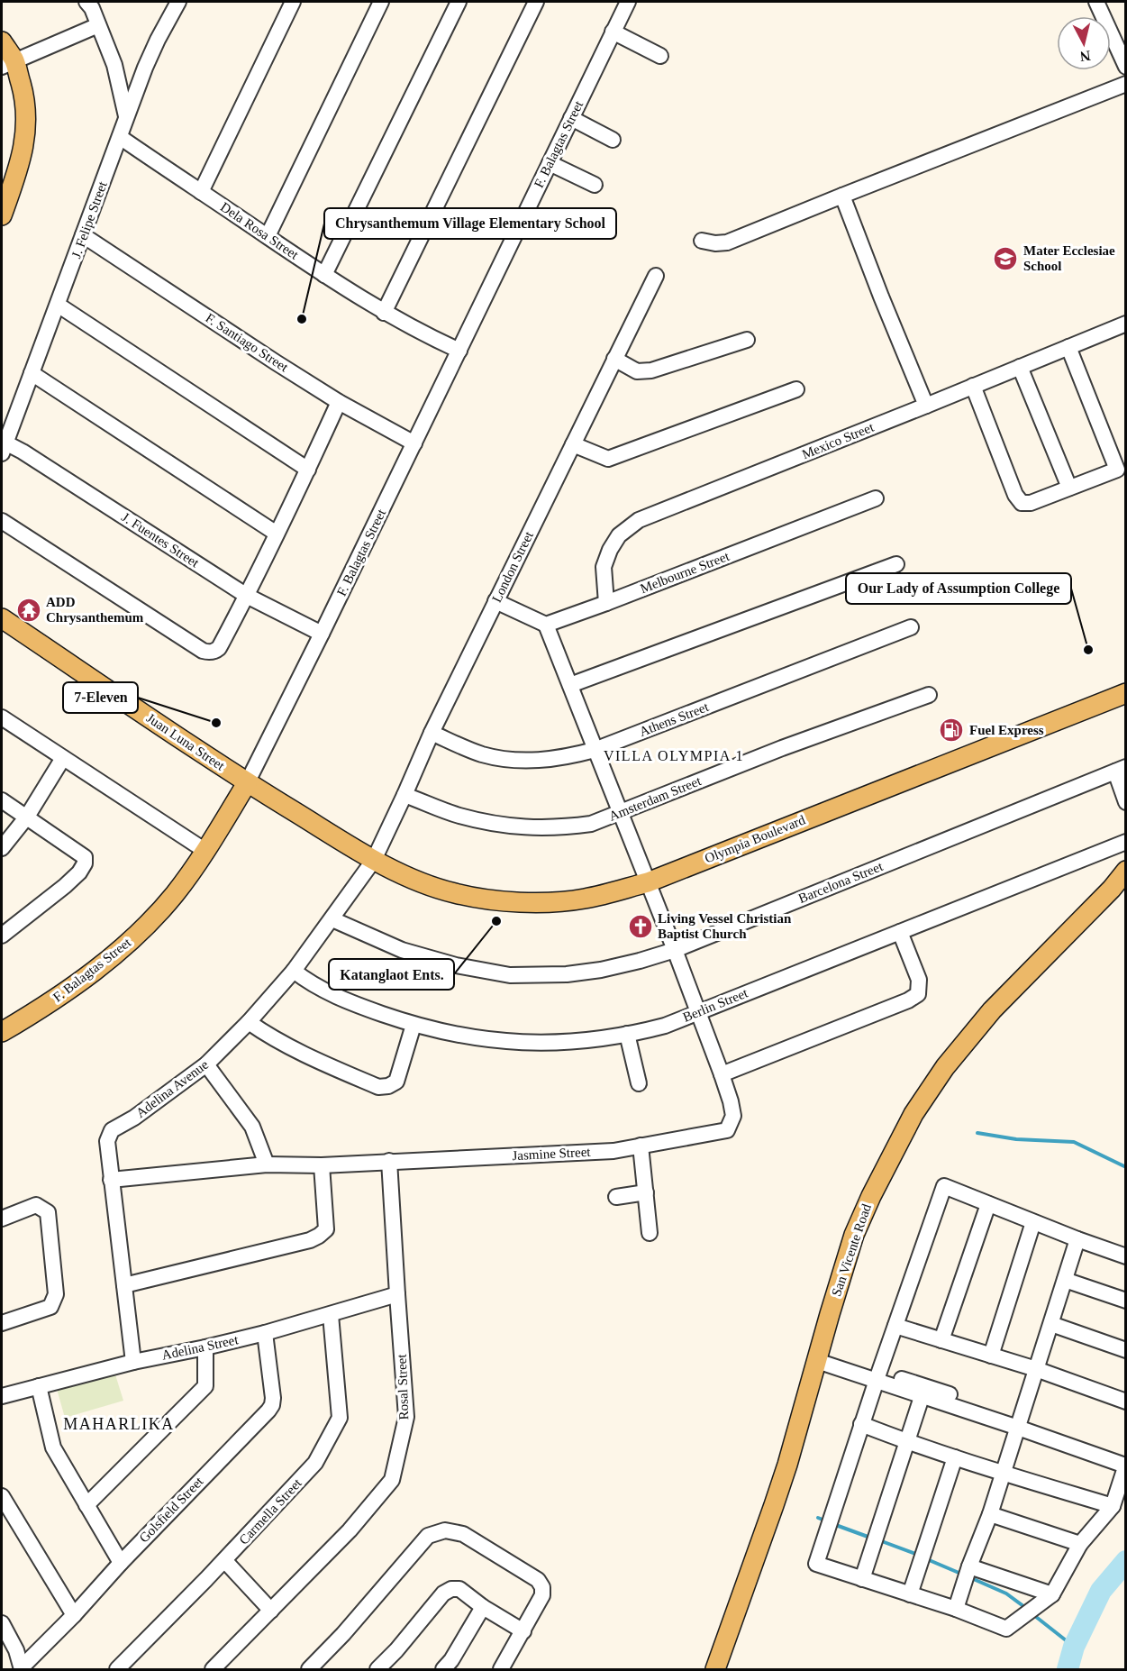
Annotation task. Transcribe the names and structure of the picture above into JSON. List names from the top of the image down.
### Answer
{
  "streets": {
    "main road": [
      "F. Balagtas Street",
      "Juan Luna Street",
      "Olympia Boulevard",
      "San Vicente Road"
    ],
    "street": [
      "J. Felipe Street",
      "Dela Rosa Street",
      "F. Santiago Street",
      "Mexico Street",
      "J. Fuentes Street",
      "London Street",
      "Melbourne Street",
      "Athens Street",
      "Amsterdam Street",
      "Barcelona Street",
      "Berlin Street",
      "Adelina Avenue",
      "Jasmine Street",
      "Adelina Street",
      "Rosal Street",
      "Golsfield Street",
      "Carmella Street"
    ]
  },
  "crossings": [
    ["F. Balagtas Street", "Dela Rosa Street"],
    ["F. Balagtas Street", "F. Santiago Street"],
    ["F. Balagtas Street", "J. Fuentes Street"],
    ["F. Balagtas Street", "Juan Luna Street"],
    ["J. Felipe Street", "Dela Rosa Street"],
    ["J. Felipe Street", "F. Santiago Street"],
    ["J. Felipe Street", "J. Fuentes Street"],
    ["Mexico Street", "Melbourne Street"],
    ["London Street", "Athens Street"],
    ["London Street", "Juan Luna Street"],
    ["London Street", "Amsterdam Street"],
    ["London Street", "Olympia Boulevard"],
    ["London Street", "Adelina Avenue"],
    ["Melbourne Street", "Jasmine Street"],
    ["Athens Street", "Jasmine Street"],
    ["Juan Luna Street", "Olympia Boulevard"],
    ["Juan Luna Street", "Adelina Avenue"],
    ["Amsterdam Street", "Jasmine Street"],
    ["Olympia Boulevard", "Adelina Avenue"],
    ["Olympia Boulevard", "Jasmine Street"],
    ["Barcelona Street", "Adelina Avenue"],
    ["Barcelona Street", "Jasmine Street"],
    ["Berlin Street", "Adelina Avenue"],
    ["Berlin Street", "Jasmine Street"],
    ["Adelina Avenue", "Jasmine Street"],
    ["Adelina Avenue", "Adelina Street"],
    ["Jasmine Street", "Rosal Street"],
    ["Adelina Street", "Rosal Street"],
    ["Adelina Street", "Golsfield Street"],
    ["Adelina Street", "Carmella Street"]
  ],
  "districts": ["VILLA OLYMPIA 1", "MAHARLIKA"],
  "places": {
    "school or university": ["Mater Ecclesiae School"],
    "other": [
      "Chrysanthemum Village Elementary School",
      "Our Lady of Assumption College",
      "7-Eleven",
      "Katanglaot Ents."
    ],
    "temple": ["ADD Chrysanthemum"],
    "fuel station": ["Fuel Express"],
    "church": ["Living Vessel Christian Baptist Church"]
  },
  "north": "bottom"
}
